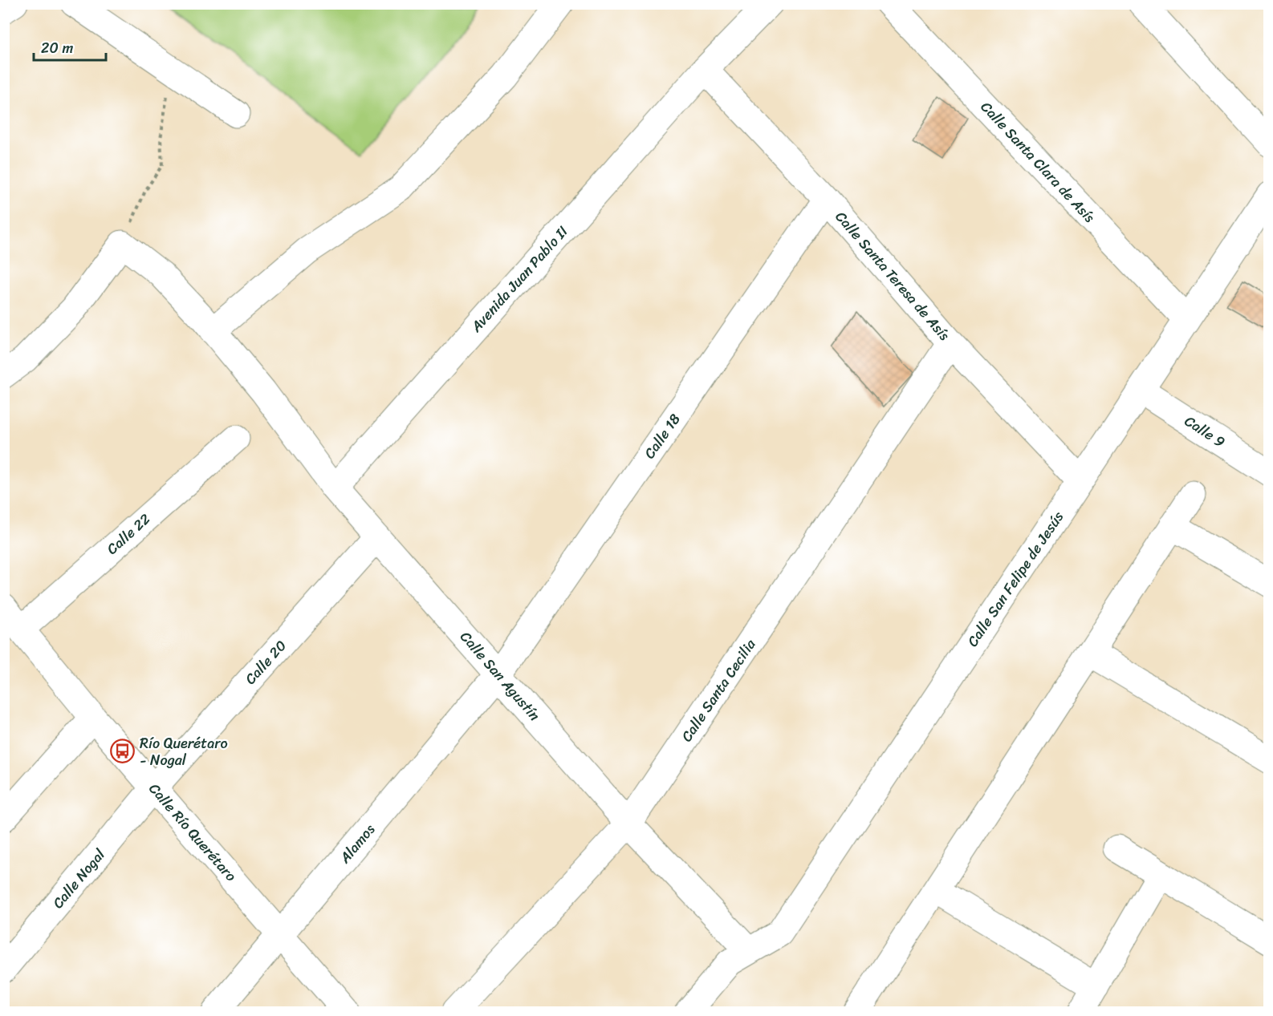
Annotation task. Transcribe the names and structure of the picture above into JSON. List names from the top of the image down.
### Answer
{
  "streets": {
    "street": [
      "Calle Santa Clara de Asís",
      "Calle Santa Teresa de Asís",
      "Avenida Juan Pablo II",
      "Calle 9",
      "Calle 18",
      "Calle 22",
      "Calle San Felipe de Jesús",
      "Calle 20",
      "Calle San Agustín",
      "Calle Santa Cecilia",
      "Calle Río Querétaro",
      "Alamos",
      "Calle Nogal"
    ]
  },
  "crossings": [
    ["Calle Santa Clara de Asís", "Calle San Felipe de Jesús"],
    ["Calle Santa Teresa de Asís", "Avenida Juan Pablo II"],
    ["Calle Santa Teresa de Asís", "Calle 18"],
    ["Calle Santa Teresa de Asís", "Calle San Felipe de Jesús"],
    ["Calle Santa Teresa de Asís", "Calle Santa Cecilia"],
    ["Avenida Juan Pablo II", "Calle San Agustín"],
    ["Calle 9", "Calle San Felipe de Jesús"],
    ["Calle 18", "Calle San Agustín"],
    ["Calle 18", "Alamos"],
    ["Calle 22", "Calle Río Querétaro"],
    ["Calle San Felipe de Jesús", "Calle San Agustín"],
    ["Calle 20", "Calle San Agustín"],
    ["Calle 20", "Calle Río Querétaro"],
    ["Calle 20", "Calle Nogal"],
    ["Calle San Agustín", "Calle Santa Cecilia"],
    ["Calle San Agustín", "Alamos"],
    ["Calle Río Querétaro", "Alamos"],
    ["Calle Río Querétaro", "Calle Nogal"]
  ],
  "places": {
    "bus stop": ["Río Querétaro - Nogal"]
  },
  "scale_bar": "20 m"
}
